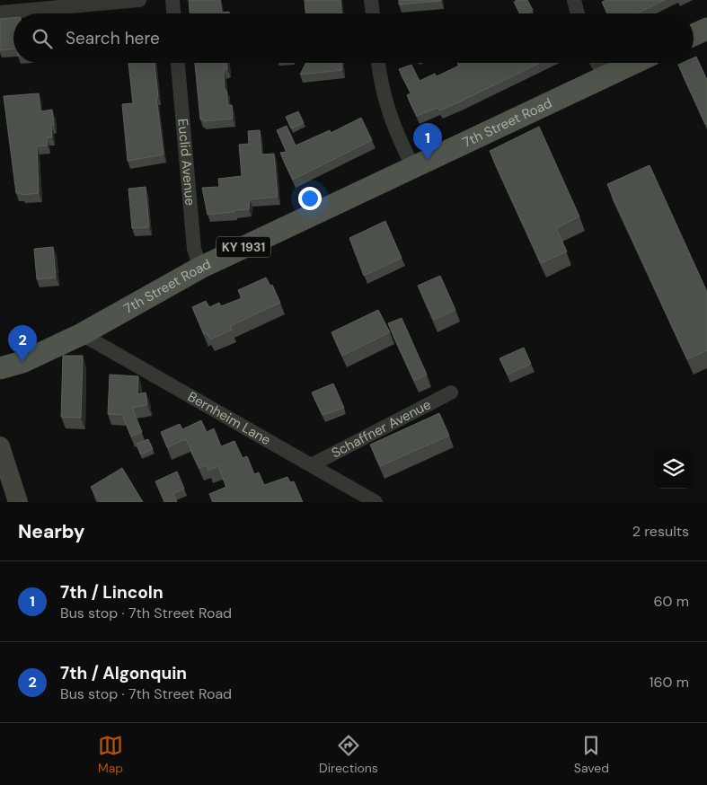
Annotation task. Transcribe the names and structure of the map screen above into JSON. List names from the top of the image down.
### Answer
{
  "streets": {
    "main road": ["7th Street Road", "KY 1931"],
    "street": ["Euclid Avenue", "Bernheim Lane", "Schaffner Avenue"]
  },
  "crossings": [
    ["7th Street Road", "Euclid Avenue"],
    ["7th Street Road", "Bernheim Lane"],
    ["Bernheim Lane", "Schaffner Avenue"]
  ],
  "page": {
    "search": "Search here",
    "pins": ["1", "2"],
    "heading": ["Nearby", "2 results"],
    "list": [
      {
        "mark": "1",
        "name": "7th / Lincoln",
        "note": "Bus stop · 7th Street Road",
        "value": "60 m"
      },
      {
        "mark": "2",
        "name": "7th / Algonquin",
        "note": "Bus stop · 7th Street Road",
        "value": "160 m"
      }
    ],
    "nav": ["Map", "Directions", "Saved"]
  }
}
